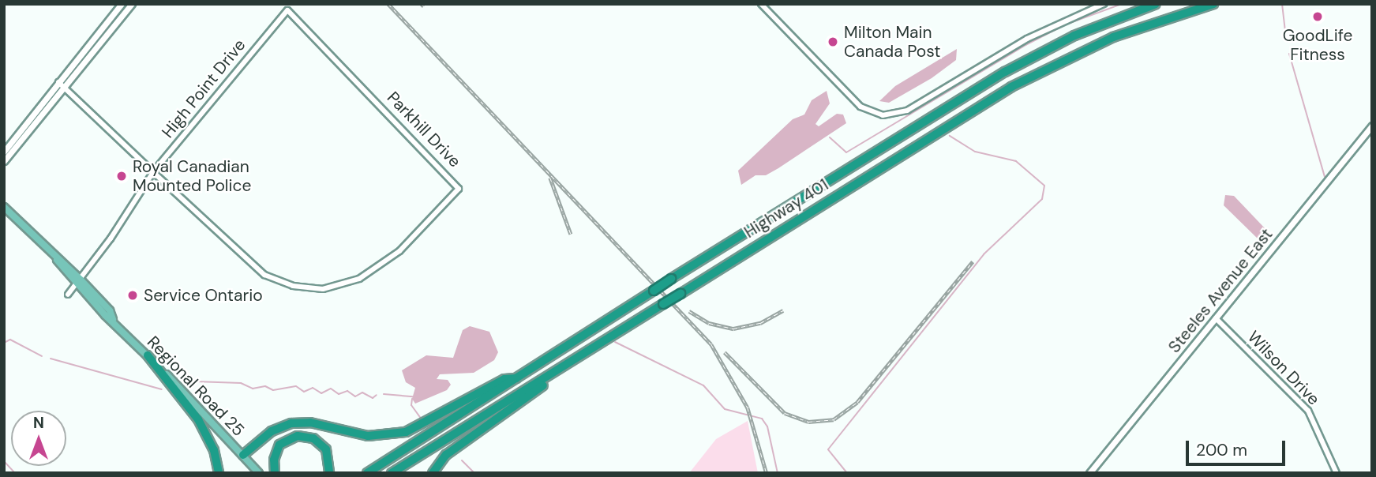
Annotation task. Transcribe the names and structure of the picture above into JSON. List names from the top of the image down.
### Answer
{
  "streets": {
    "highway": ["Highway 401"],
    "main road": ["Steeles Avenue East", "Regional Road 25"],
    "street": ["High Point Drive", "Parkhill Drive", "Wilson Drive"]
  },
  "crossings": [
    ["High Point Drive", "Parkhill Drive"],
    ["High Point Drive", "Regional Road 25"],
    ["Steeles Avenue East", "Wilson Drive"]
  ],
  "places": [
    "GoodLife Fitness",
    "Milton Main Canada Post",
    "Royal Canadian Mounted Police",
    "Service Ontario"
  ],
  "scale_bar": "200 m",
  "north": "top"
}
